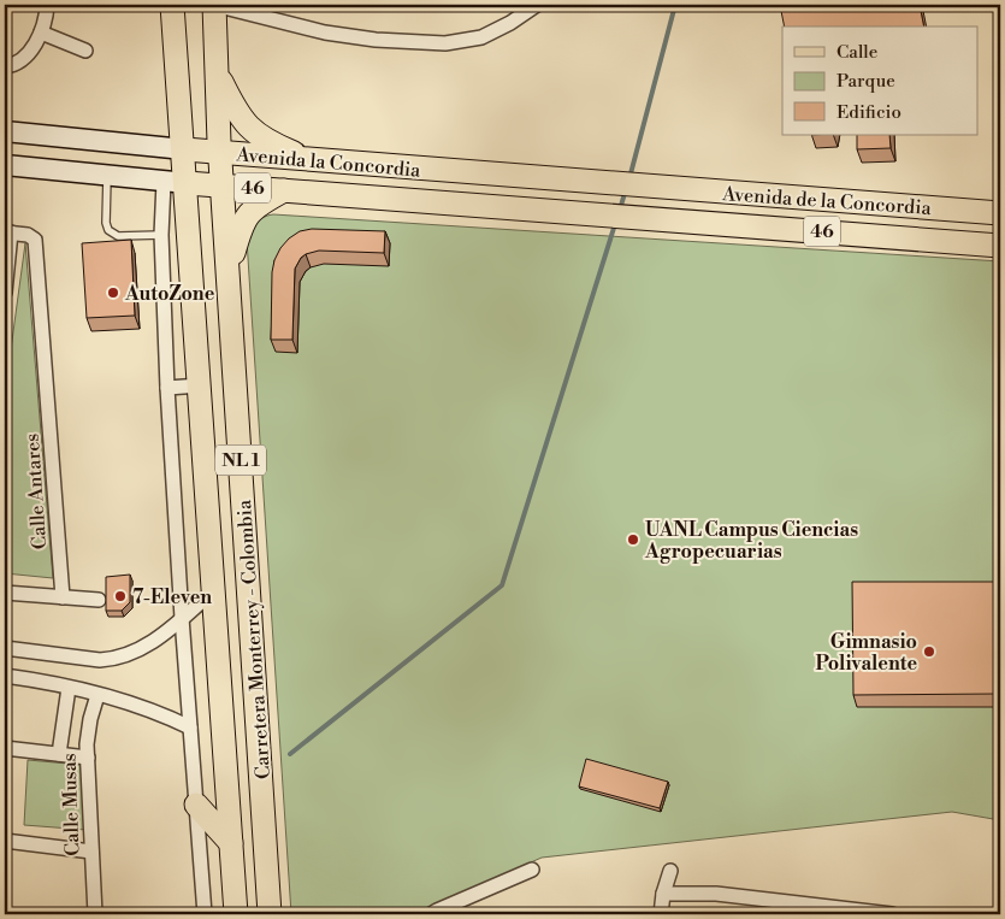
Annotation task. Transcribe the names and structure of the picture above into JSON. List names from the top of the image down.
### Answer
{
  "streets": {
    "main road": [
      "Avenida la Concordia",
      "46",
      "Avenida de la Concordia",
      "NL 1",
      "Carretera Monterrey - Colombia"
    ],
    "street": ["Calle Antares", "Calle Musas"]
  },
  "crossings": [
    ["Avenida la Concordia", "Avenida de la Concordia"],
    ["Avenida la Concordia", "Carretera Monterrey - Colombia"]
  ],
  "places": [
    "AutoZone",
    "UANL Campus Ciencias Agropecuarias",
    "7-Eleven",
    "Gimnasio Polivalente"
  ],
  "legend": ["Calle", "Parque", "Edificio"]
}
